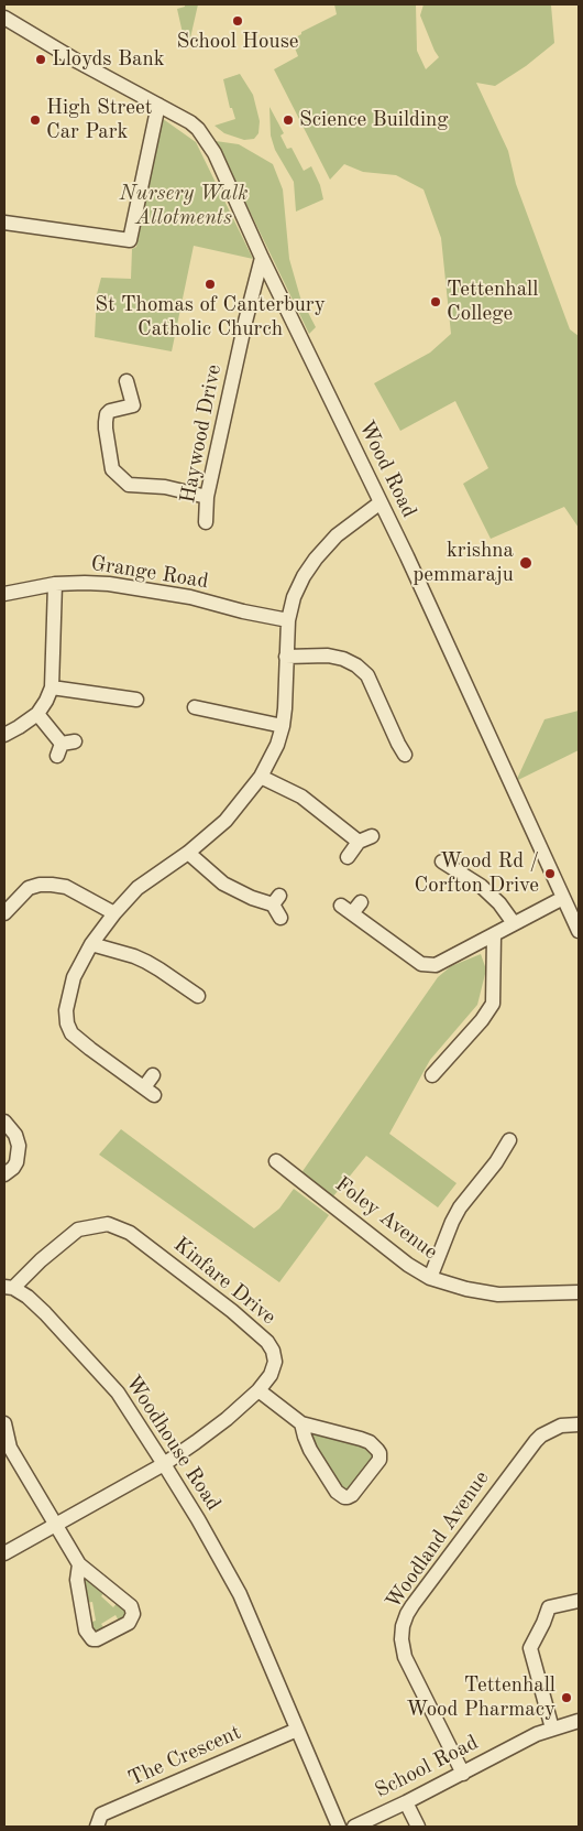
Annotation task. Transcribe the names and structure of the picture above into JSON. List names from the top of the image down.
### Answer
{
  "streets": {
    "street": [
      "Haywood Drive",
      "Wood Road",
      "Grange Road",
      "Foley Avenue",
      "Kinfare Drive",
      "Woodhouse Road",
      "Woodland Avenue",
      "The Crescent",
      "School Road"
    ]
  },
  "crossings": [
    ["Haywood Drive", "Wood Road"],
    ["Kinfare Drive", "Woodhouse Road"],
    ["Woodhouse Road", "The Crescent"],
    ["Woodland Avenue", "School Road"]
  ],
  "parks": ["Nursery Walk Allotments"],
  "places": [
    "School House",
    "Lloyds Bank",
    "High Street Car Park",
    "Science Building",
    "St Thomas of Canterbury Catholic Church",
    "Tettenhall College",
    "krishna pemmaraju",
    "Wood Rd / Corfton Drive",
    "Tettenhall Wood Pharmacy"
  ]
}
